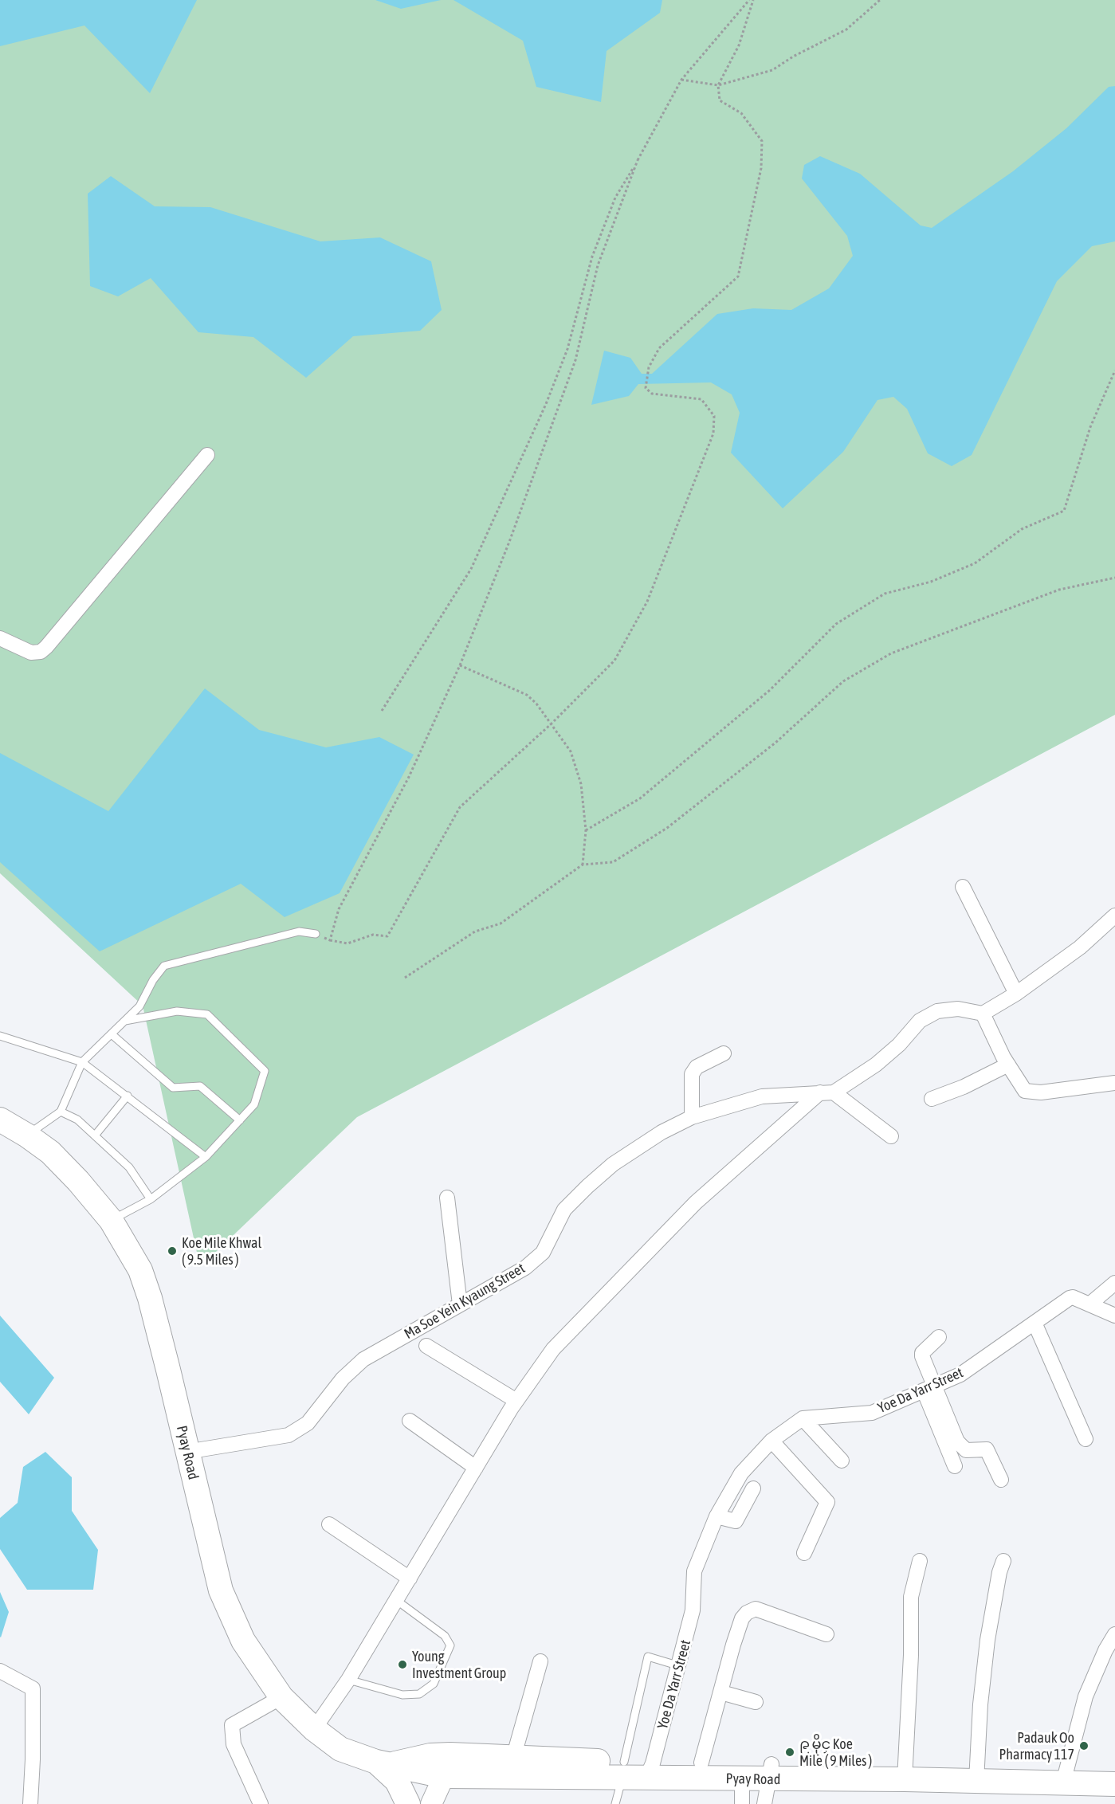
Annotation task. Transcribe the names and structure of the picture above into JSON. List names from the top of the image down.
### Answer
{
  "streets": {
    "highway": ["Pyay Road"],
    "street": ["Ma Soe Yein Kyaung Street", "Yoe Da Yarr Street"]
  },
  "crossings": [
    ["Ma Soe Yein Kyaung Street", "Pyay Road"],
    ["Yoe Da Yarr Street", "Pyay Road"]
  ],
  "places": [
    "Koe Mile Khwal ( 9.5 Miles )",
    "Young Investment Group",
    "Padauk Oo Pharmacy 117",
    "၉ မိုင္ Koe Mile ( 9 Miles )"
  ]
}
